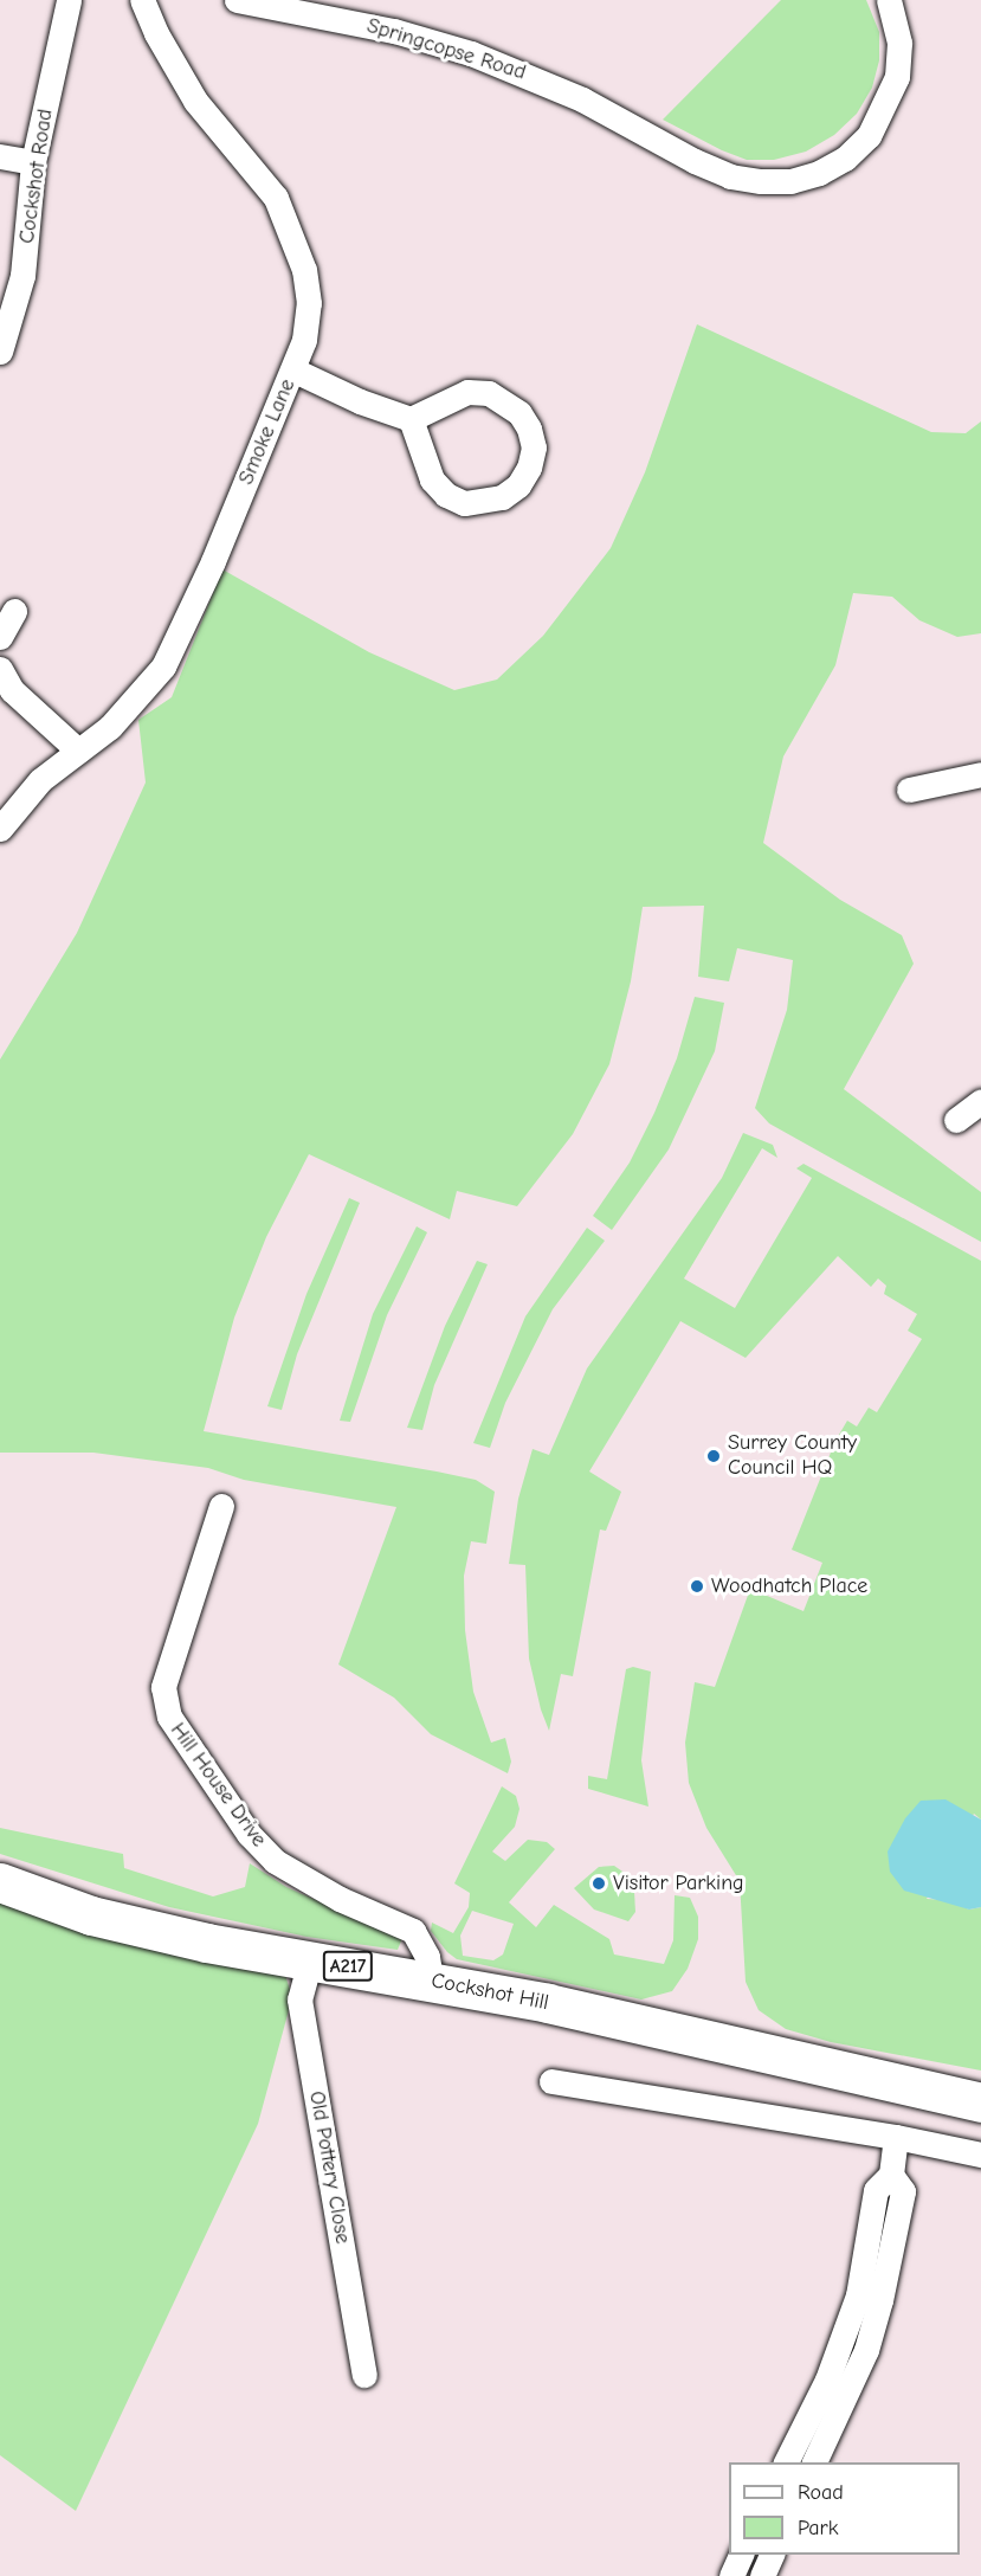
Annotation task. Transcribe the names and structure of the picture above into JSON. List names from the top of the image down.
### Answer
{
  "streets": {
    "main road": ["A217", "Cockshot Hill"],
    "street": [
      "Springcopse Road",
      "Cockshot Road",
      "Smoke Lane",
      "Hill House Drive",
      "Old Pottery Close"
    ]
  },
  "crossings": [
    ["Hill House Drive", "Cockshot Hill"],
    ["Cockshot Hill", "Old Pottery Close"]
  ],
  "places": ["Surrey County Council HQ", "Woodhatch Place", "Visitor Parking"],
  "legend": ["Road", "Park"]
}
